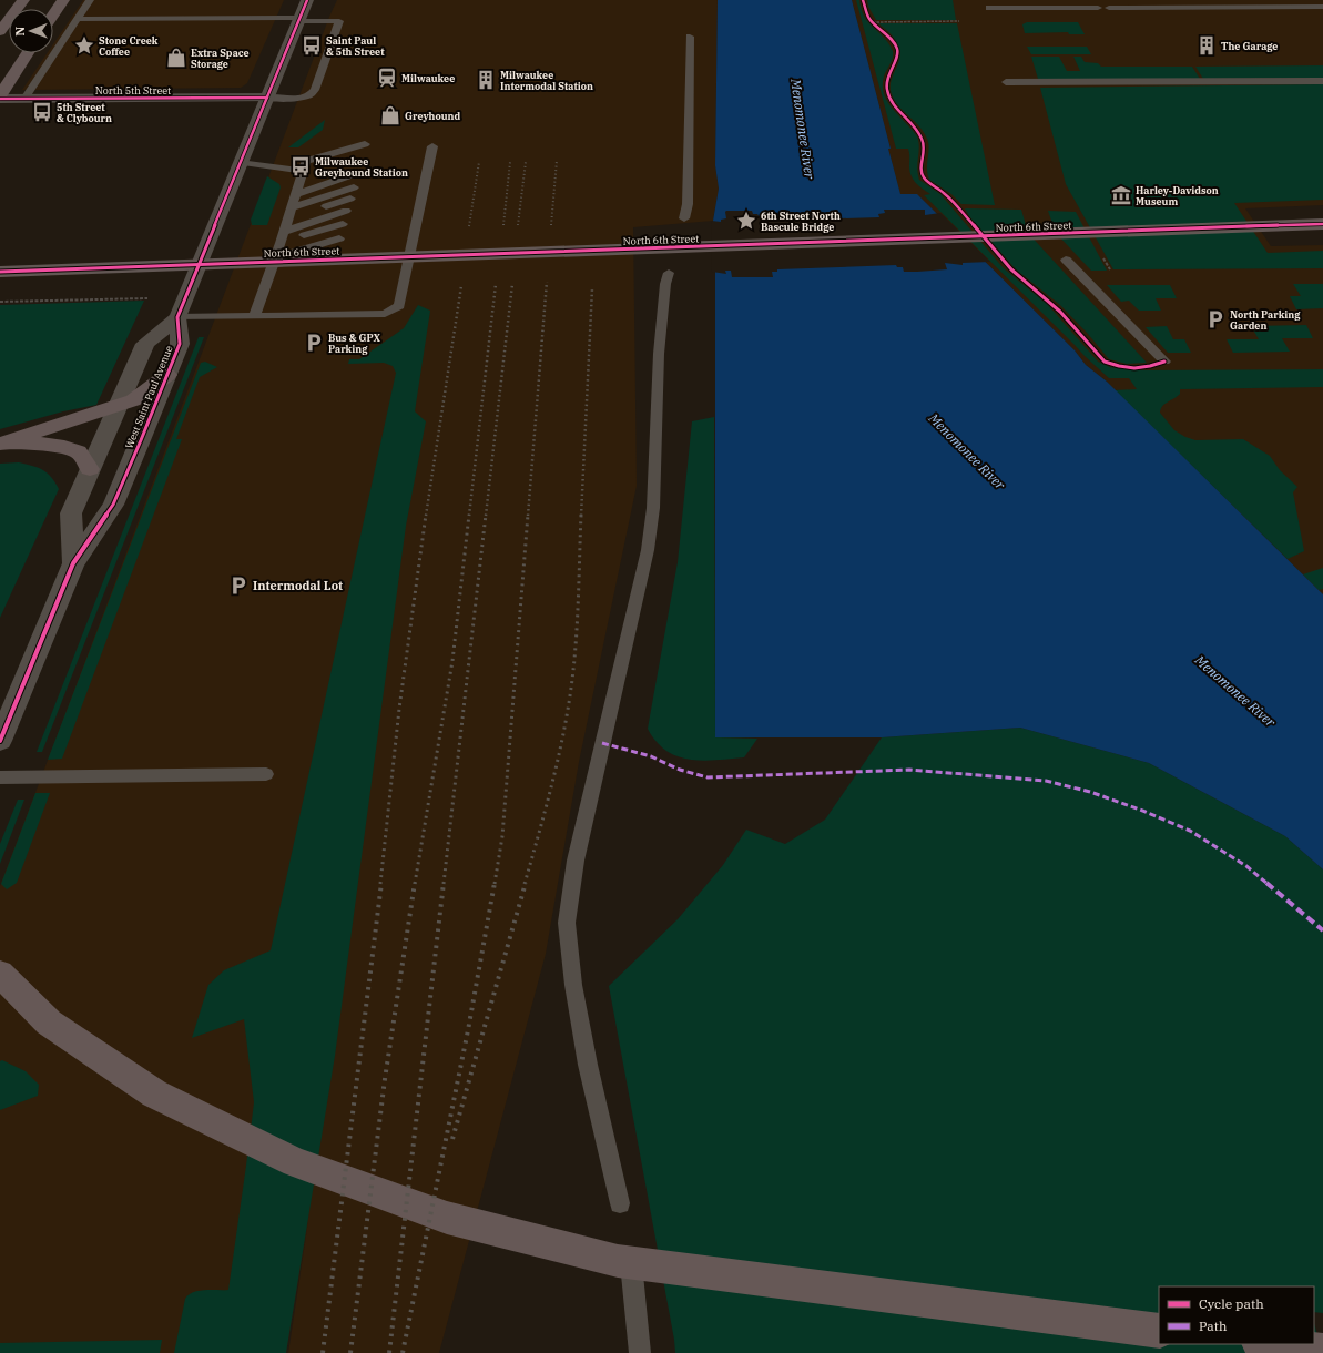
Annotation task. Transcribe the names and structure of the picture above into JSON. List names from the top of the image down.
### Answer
{
  "streets": {
    "main road": ["North 6th Street"],
    "street": ["North 5th Street", "West Saint Paul Avenue"]
  },
  "crossings": [
    ["North 5th Street", "West Saint Paul Avenue"]
  ],
  "water": ["Menomonee River"],
  "places": {
    "place": ["Stone Creek Coffee", "6th Street North Bascule Bridge"],
    "bus stop": ["Saint Paul & 5th Street", "5th Street & Clybourn", "Milwaukee Greyhound Station"],
    "building": ["The Garage", "Milwaukee Intermodal Station"],
    "shop": ["Extra Space Storage", "Greyhound"],
    "station": ["Milwaukee"],
    "museum": ["Harley-Davidson Museum"],
    "parking": ["North Parking Garden", "Bus & GPX Parking", "Intermodal Lot"]
  },
  "legend": ["Cycle path", "Path"],
  "north": "left"
}
